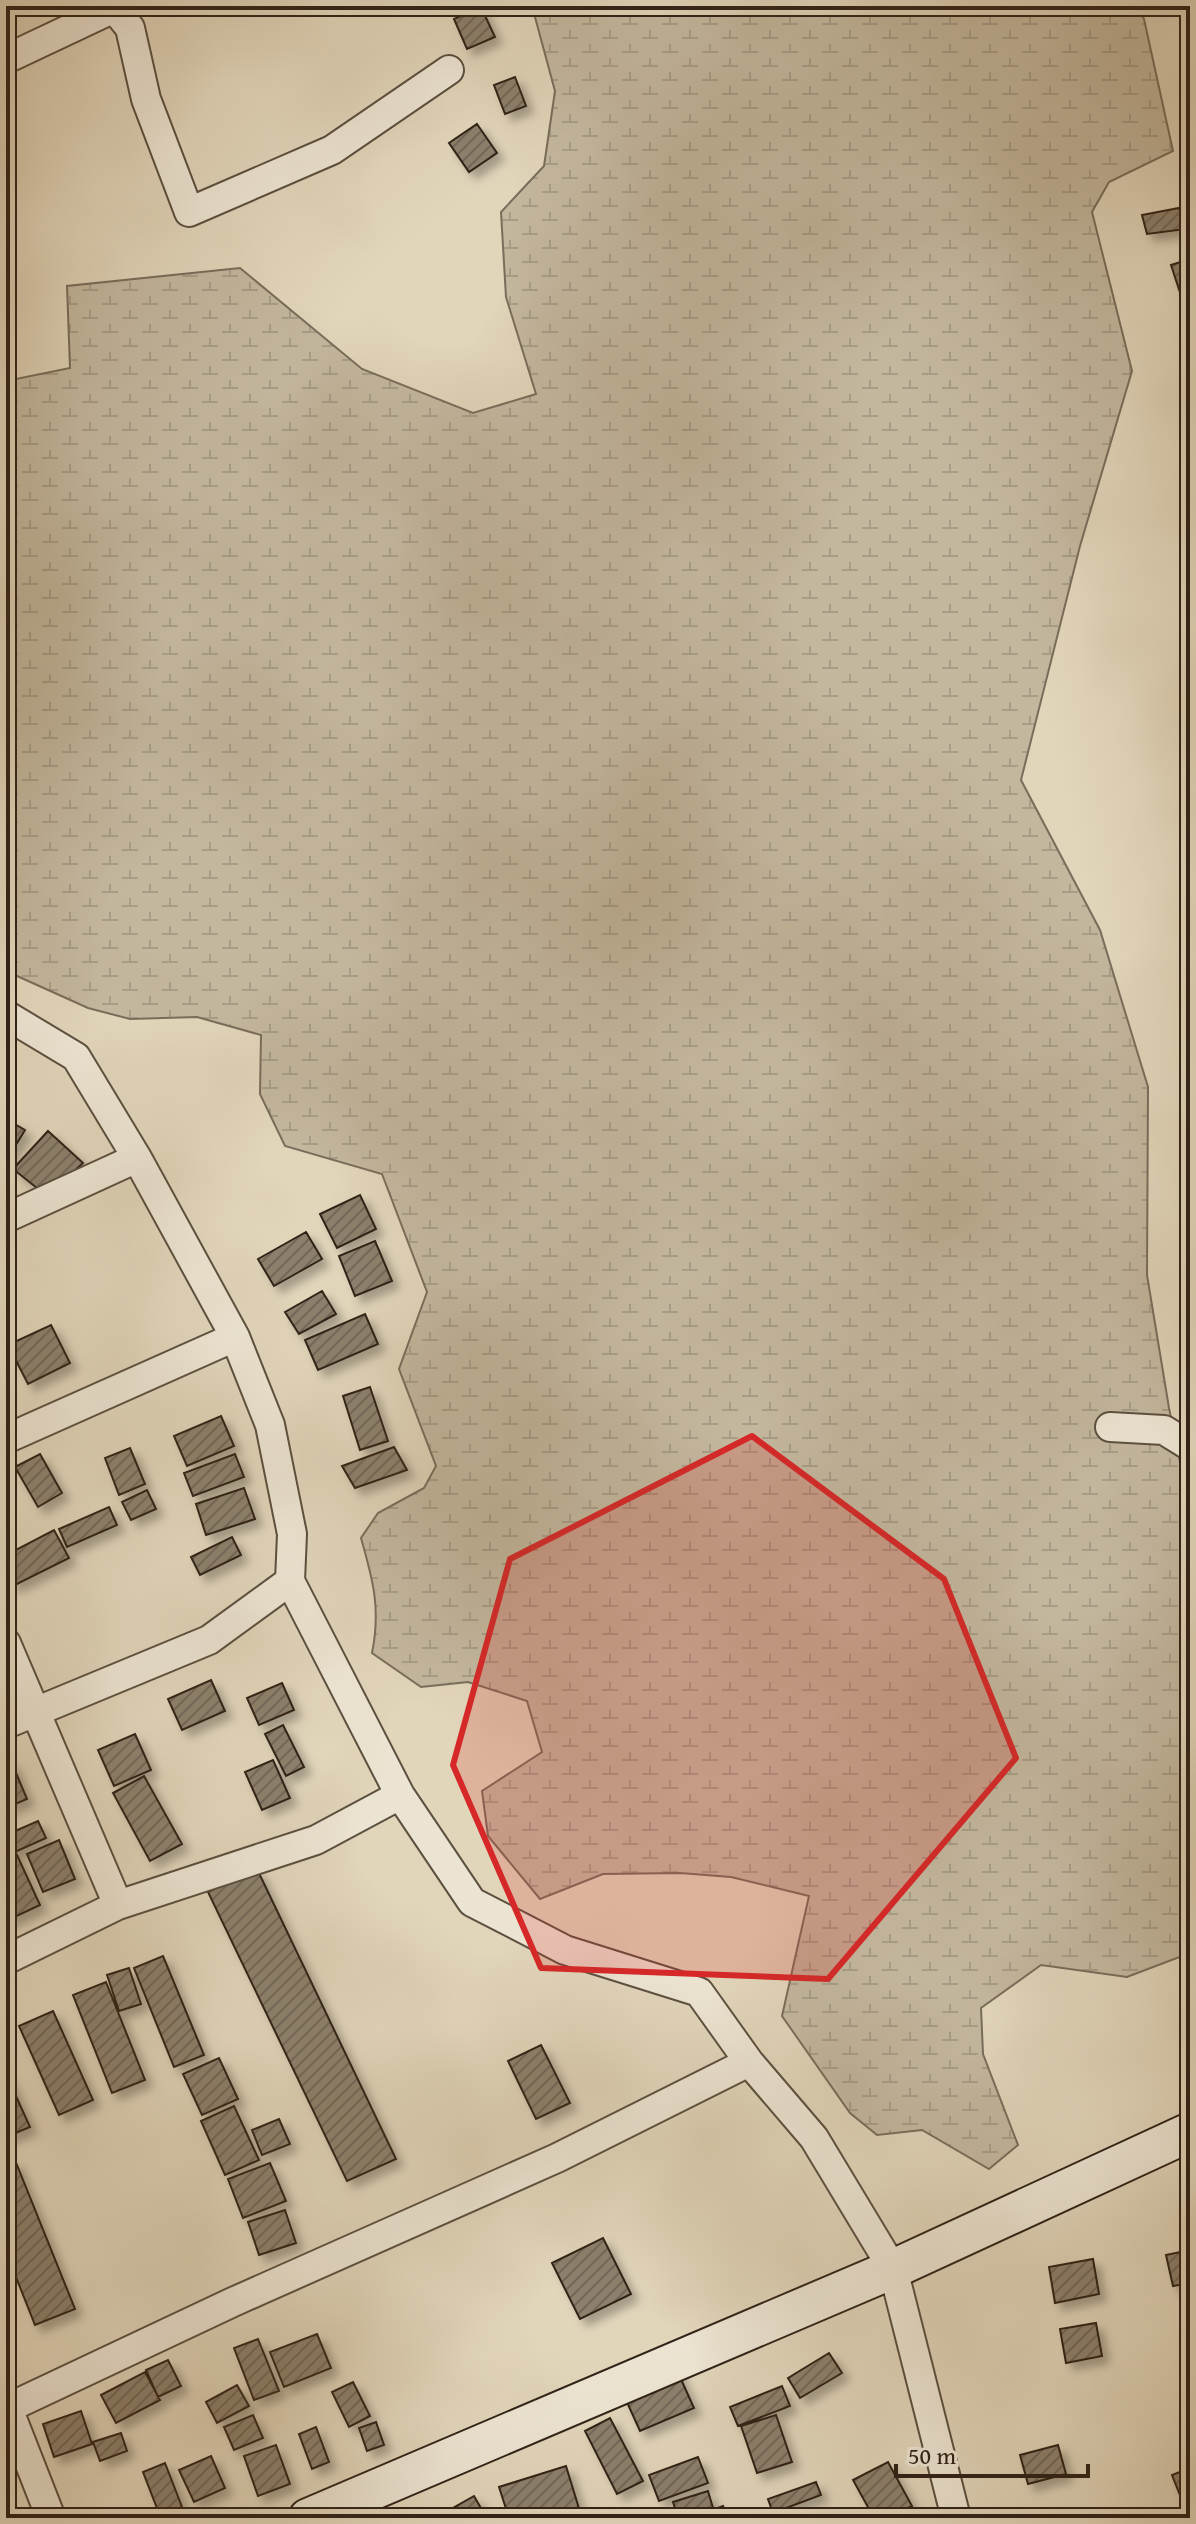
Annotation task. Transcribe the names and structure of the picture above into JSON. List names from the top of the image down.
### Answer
{
  "scale_bar": "50 m"
}
